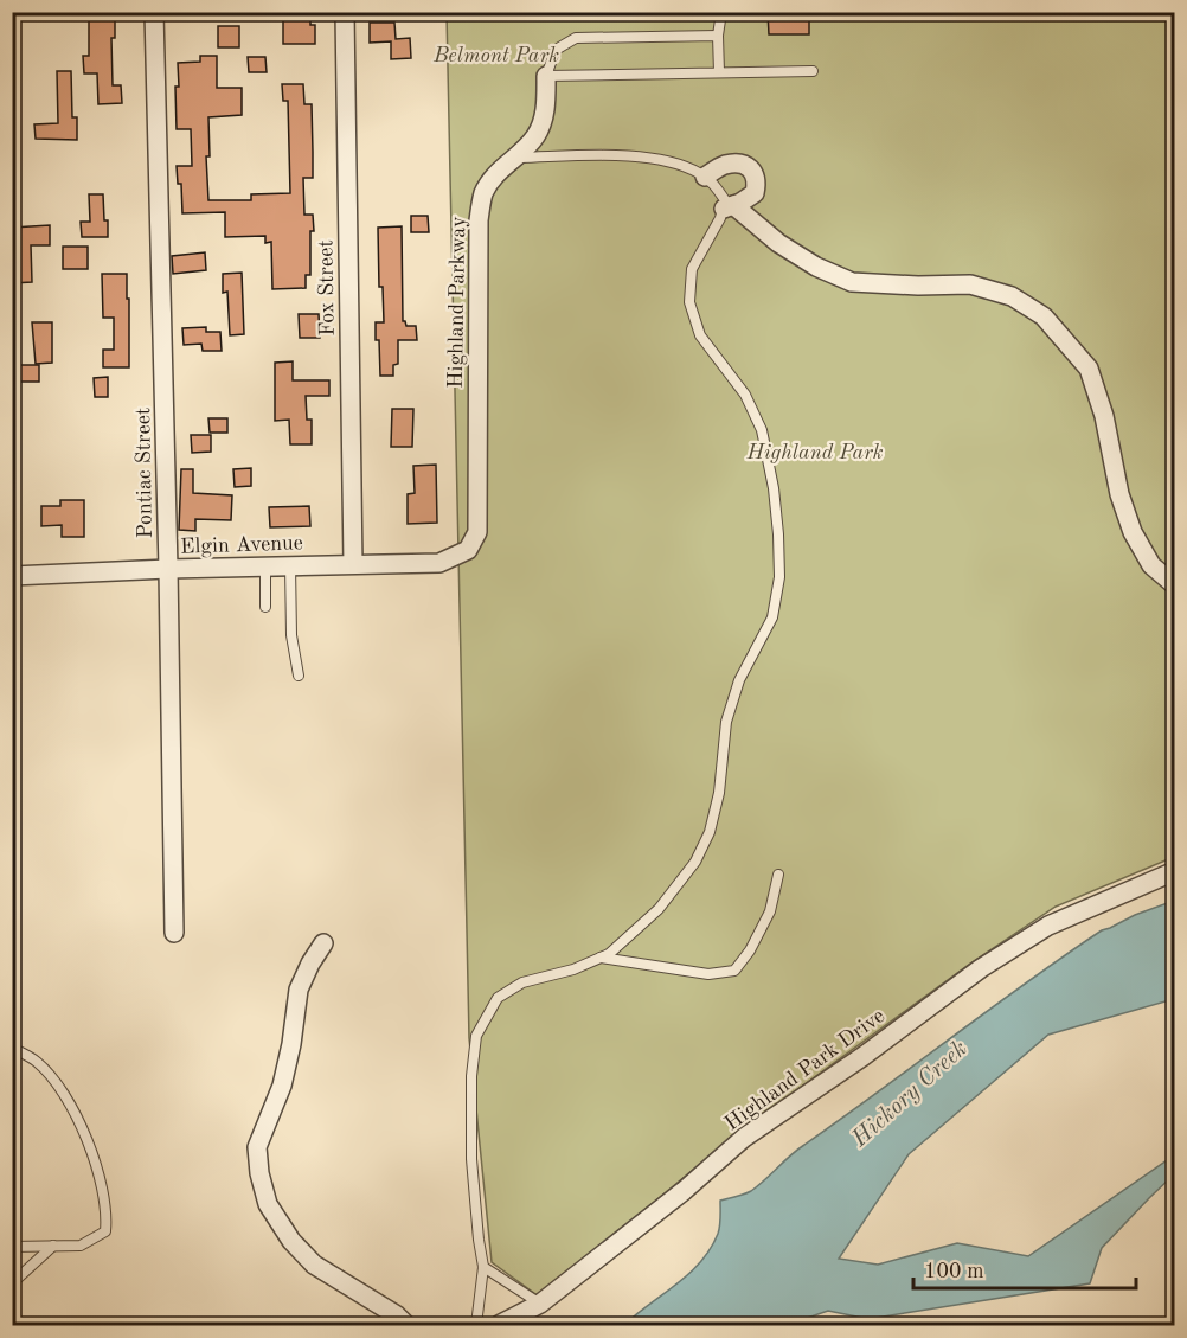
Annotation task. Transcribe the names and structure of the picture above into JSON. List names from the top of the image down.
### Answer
{
  "streets": {
    "street": [
      "Fox Street",
      "Highland Parkway",
      "Pontiac Street",
      "Elgin Avenue",
      "Highland Park Drive"
    ]
  },
  "crossings": [
    ["Fox Street", "Elgin Avenue"],
    ["Highland Parkway", "Elgin Avenue"],
    ["Pontiac Street", "Elgin Avenue"]
  ],
  "water": ["Hickory Creek"],
  "parks": ["Belmont Park", "Highland Park"],
  "scale_bar": "100 m"
}
